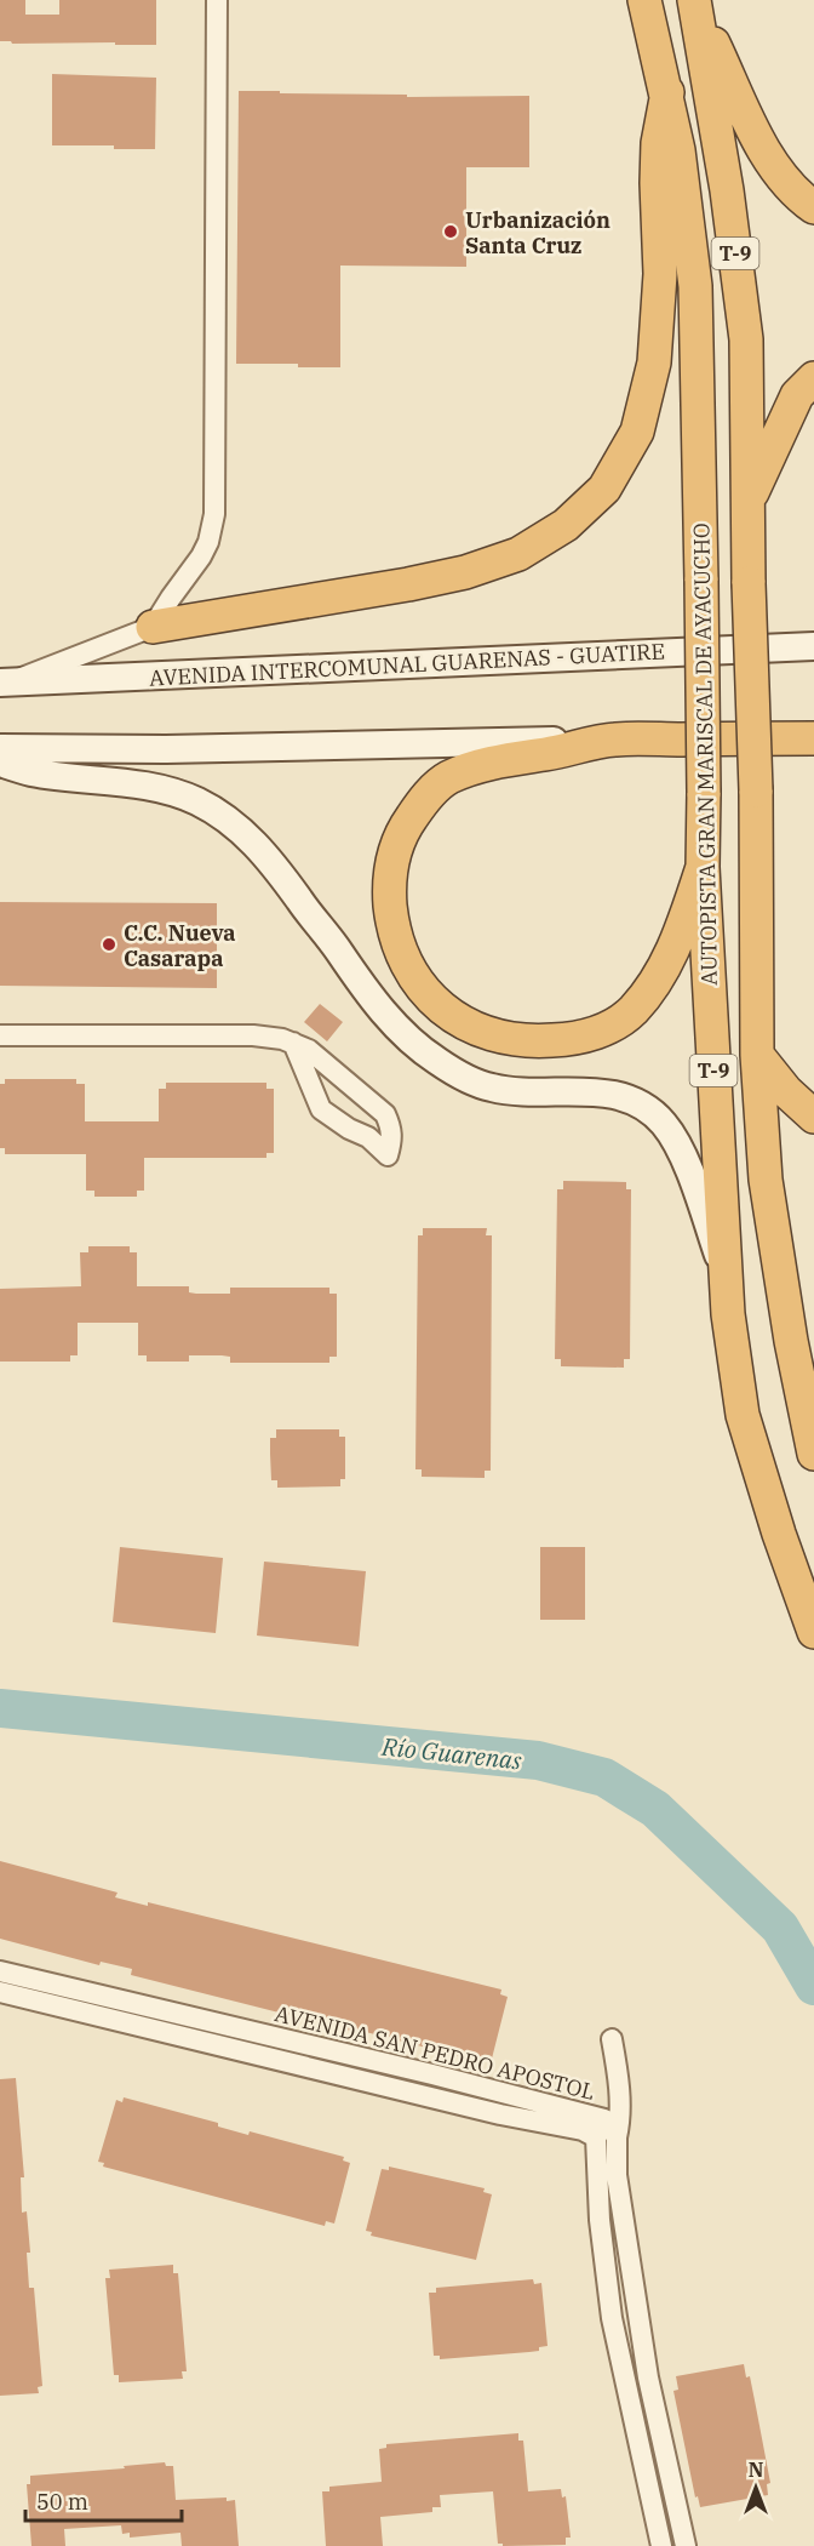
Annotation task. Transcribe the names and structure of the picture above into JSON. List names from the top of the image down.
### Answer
{
  "streets": {
    "highway": ["T-9", "AUTOPISTA GRAN MARISCAL DE AYACUCHO"],
    "main road": ["AVENIDA INTERCOMUNAL GUARENAS - GUATIRE"],
    "street": ["AVENIDA SAN PEDRO APOSTOL"]
  },
  "water": ["Río Guarenas"],
  "places": ["Urbanización Santa Cruz", "C.C. Nueva Casarapa"],
  "scale_bar": "50 m",
  "north": "top"
}
